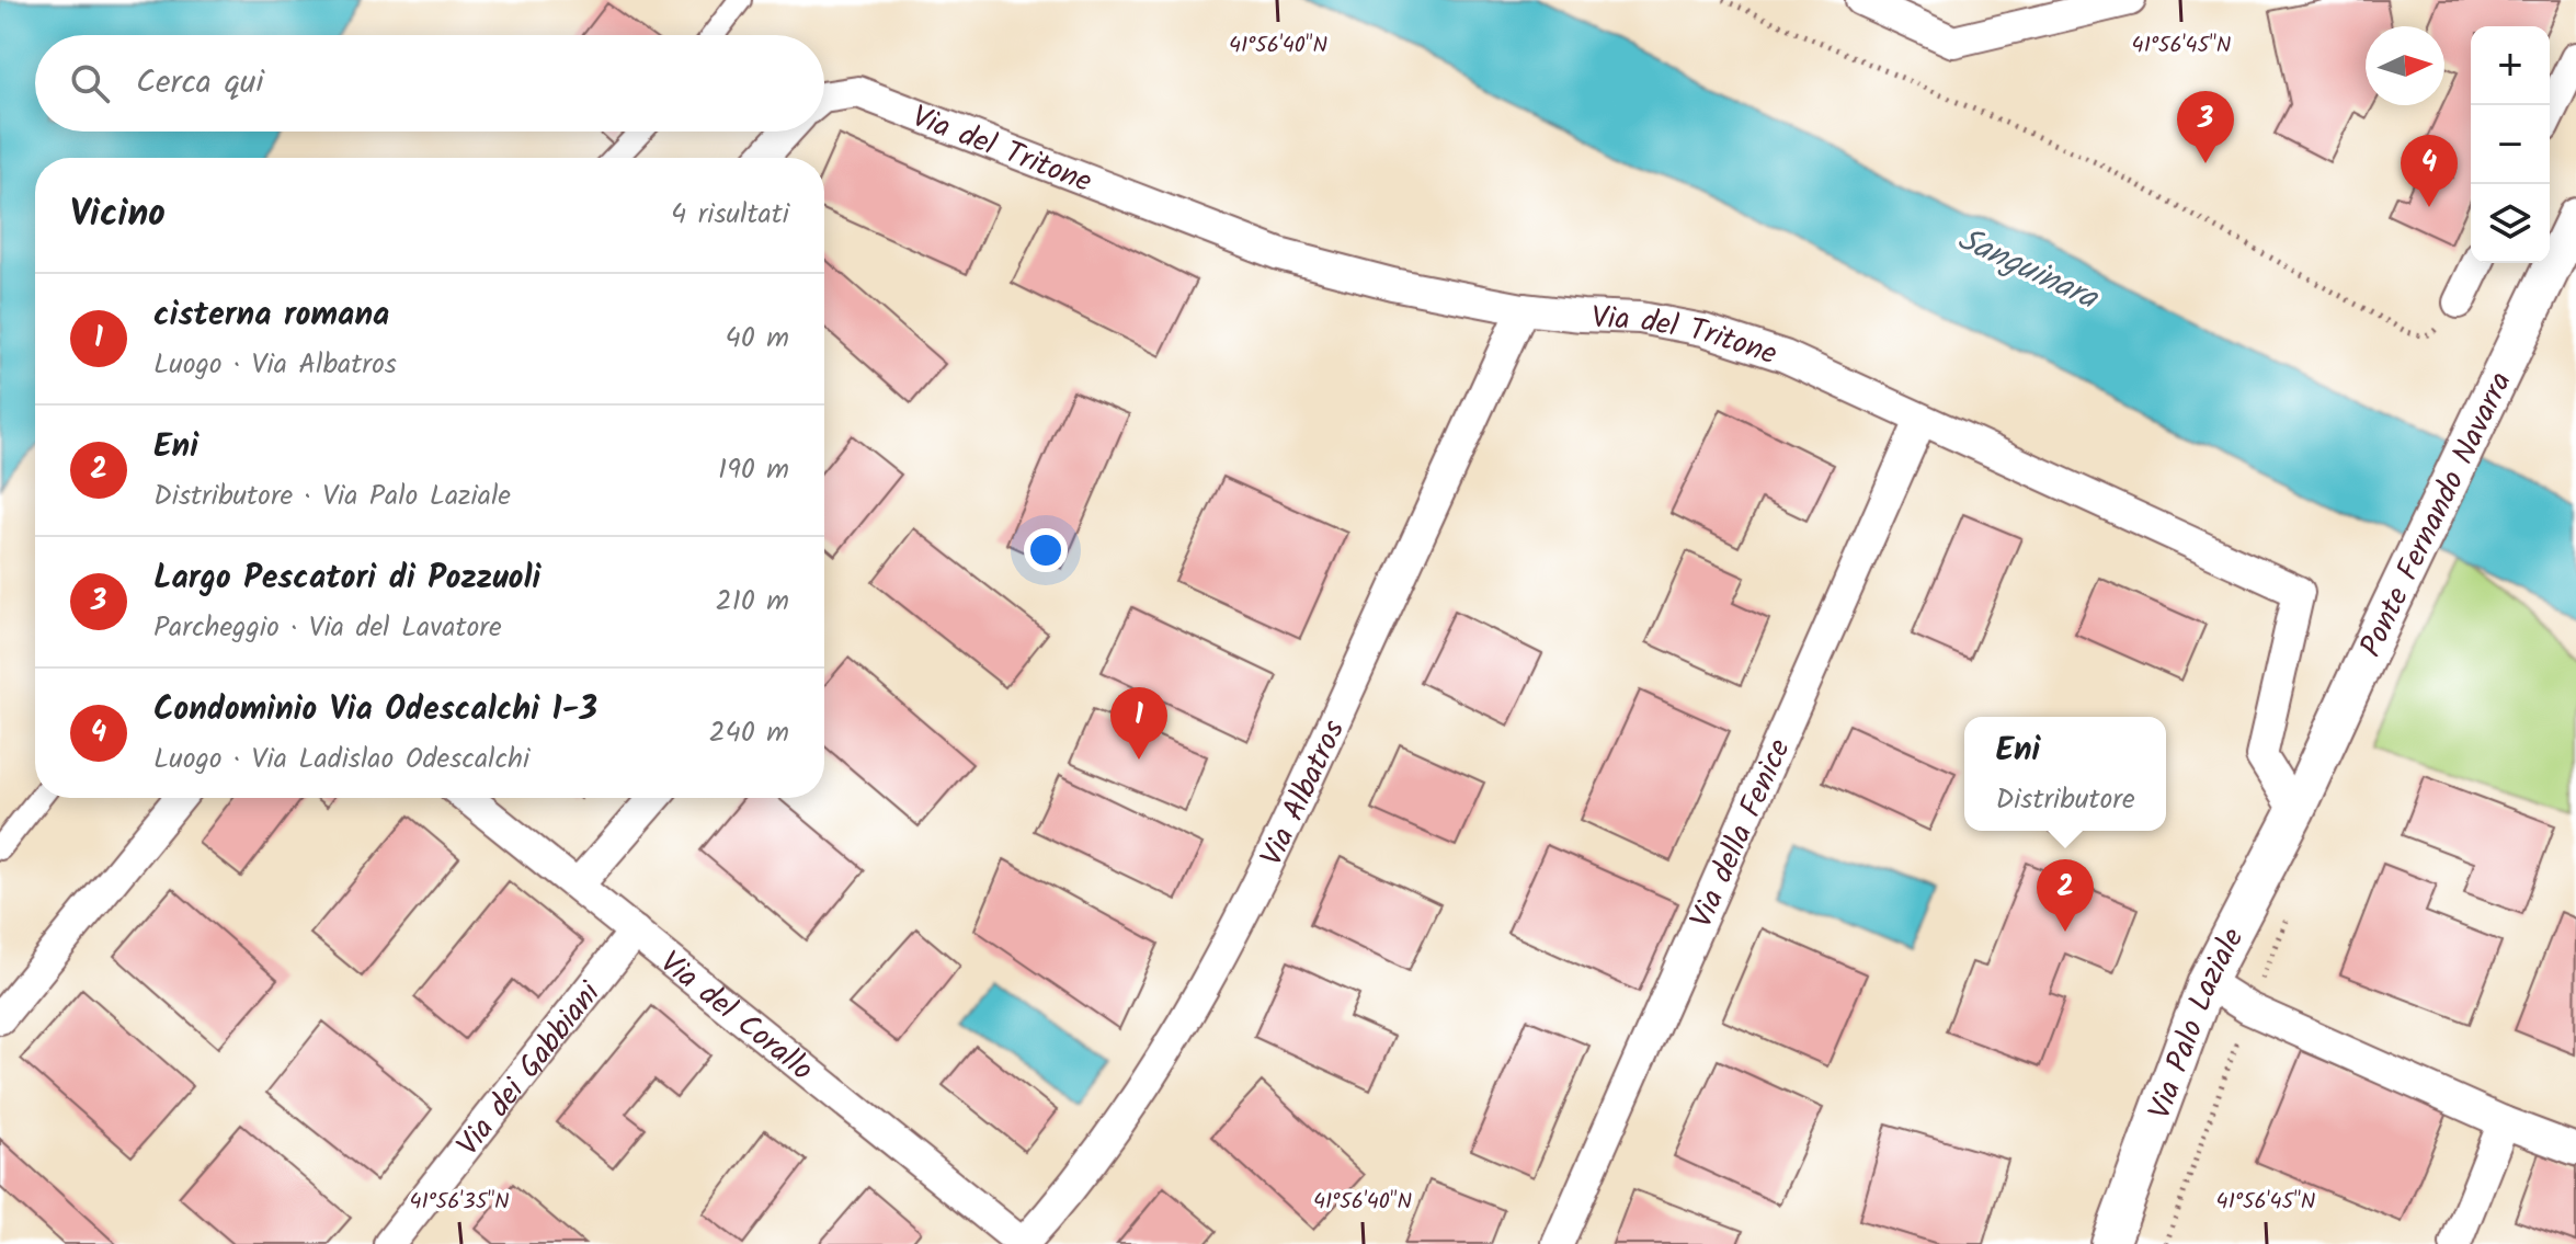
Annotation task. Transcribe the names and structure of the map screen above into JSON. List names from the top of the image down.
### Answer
{
  "streets": {
    "street": [
      "Via del Tritone",
      "Ponte Fernando Navarra",
      "Via Albatros",
      "Via della Fenice",
      "Via del Corallo",
      "Via Palo Laziale",
      "Via dei Gabbiani"
    ]
  },
  "crossings": [
    ["Via del Tritone", "Ponte Fernando Navarra"],
    ["Via del Tritone", "Via Albatros"],
    ["Via del Tritone", "Via della Fenice"],
    ["Via del Tritone", "Via Palo Laziale"],
    ["Ponte Fernando Navarra", "Via Palo Laziale"],
    ["Via Albatros", "Via del Corallo"],
    ["Via del Corallo", "Via dei Gabbiani"]
  ],
  "water": ["Sanguinara"],
  "north": "right",
  "page": {
    "map_buttons": ["+", "−"],
    "search": "Cerca qui",
    "pins": [
      "3",
      "4",
      "1",
      "2"
    ],
    "heading": ["Vicino", "4 risultati"],
    "list": [
      {
        "mark": "1",
        "name": "cisterna romana",
        "note": "Luogo · Via Albatros",
        "value": "40 m"
      },
      {
        "mark": "2",
        "name": "Eni",
        "note": "Distributore · Via Palo Laziale",
        "value": "190 m"
      },
      {
        "mark": "3",
        "name": "Largo Pescatori di Pozzuoli",
        "note": "Parcheggio · Via del Lavatore",
        "value": "210 m"
      },
      {
        "mark": "4",
        "name": "Condominio Via Odescalchi 1-3",
        "note": "Luogo · Via Ladislao Odescalchi",
        "value": "240 m"
      }
    ],
    "popup": ["Eni", "Distributore"]
  },
  "coordinates": ["41°56'40\"N", "41°56'45\"N", "41°56'35\"N"]
}
